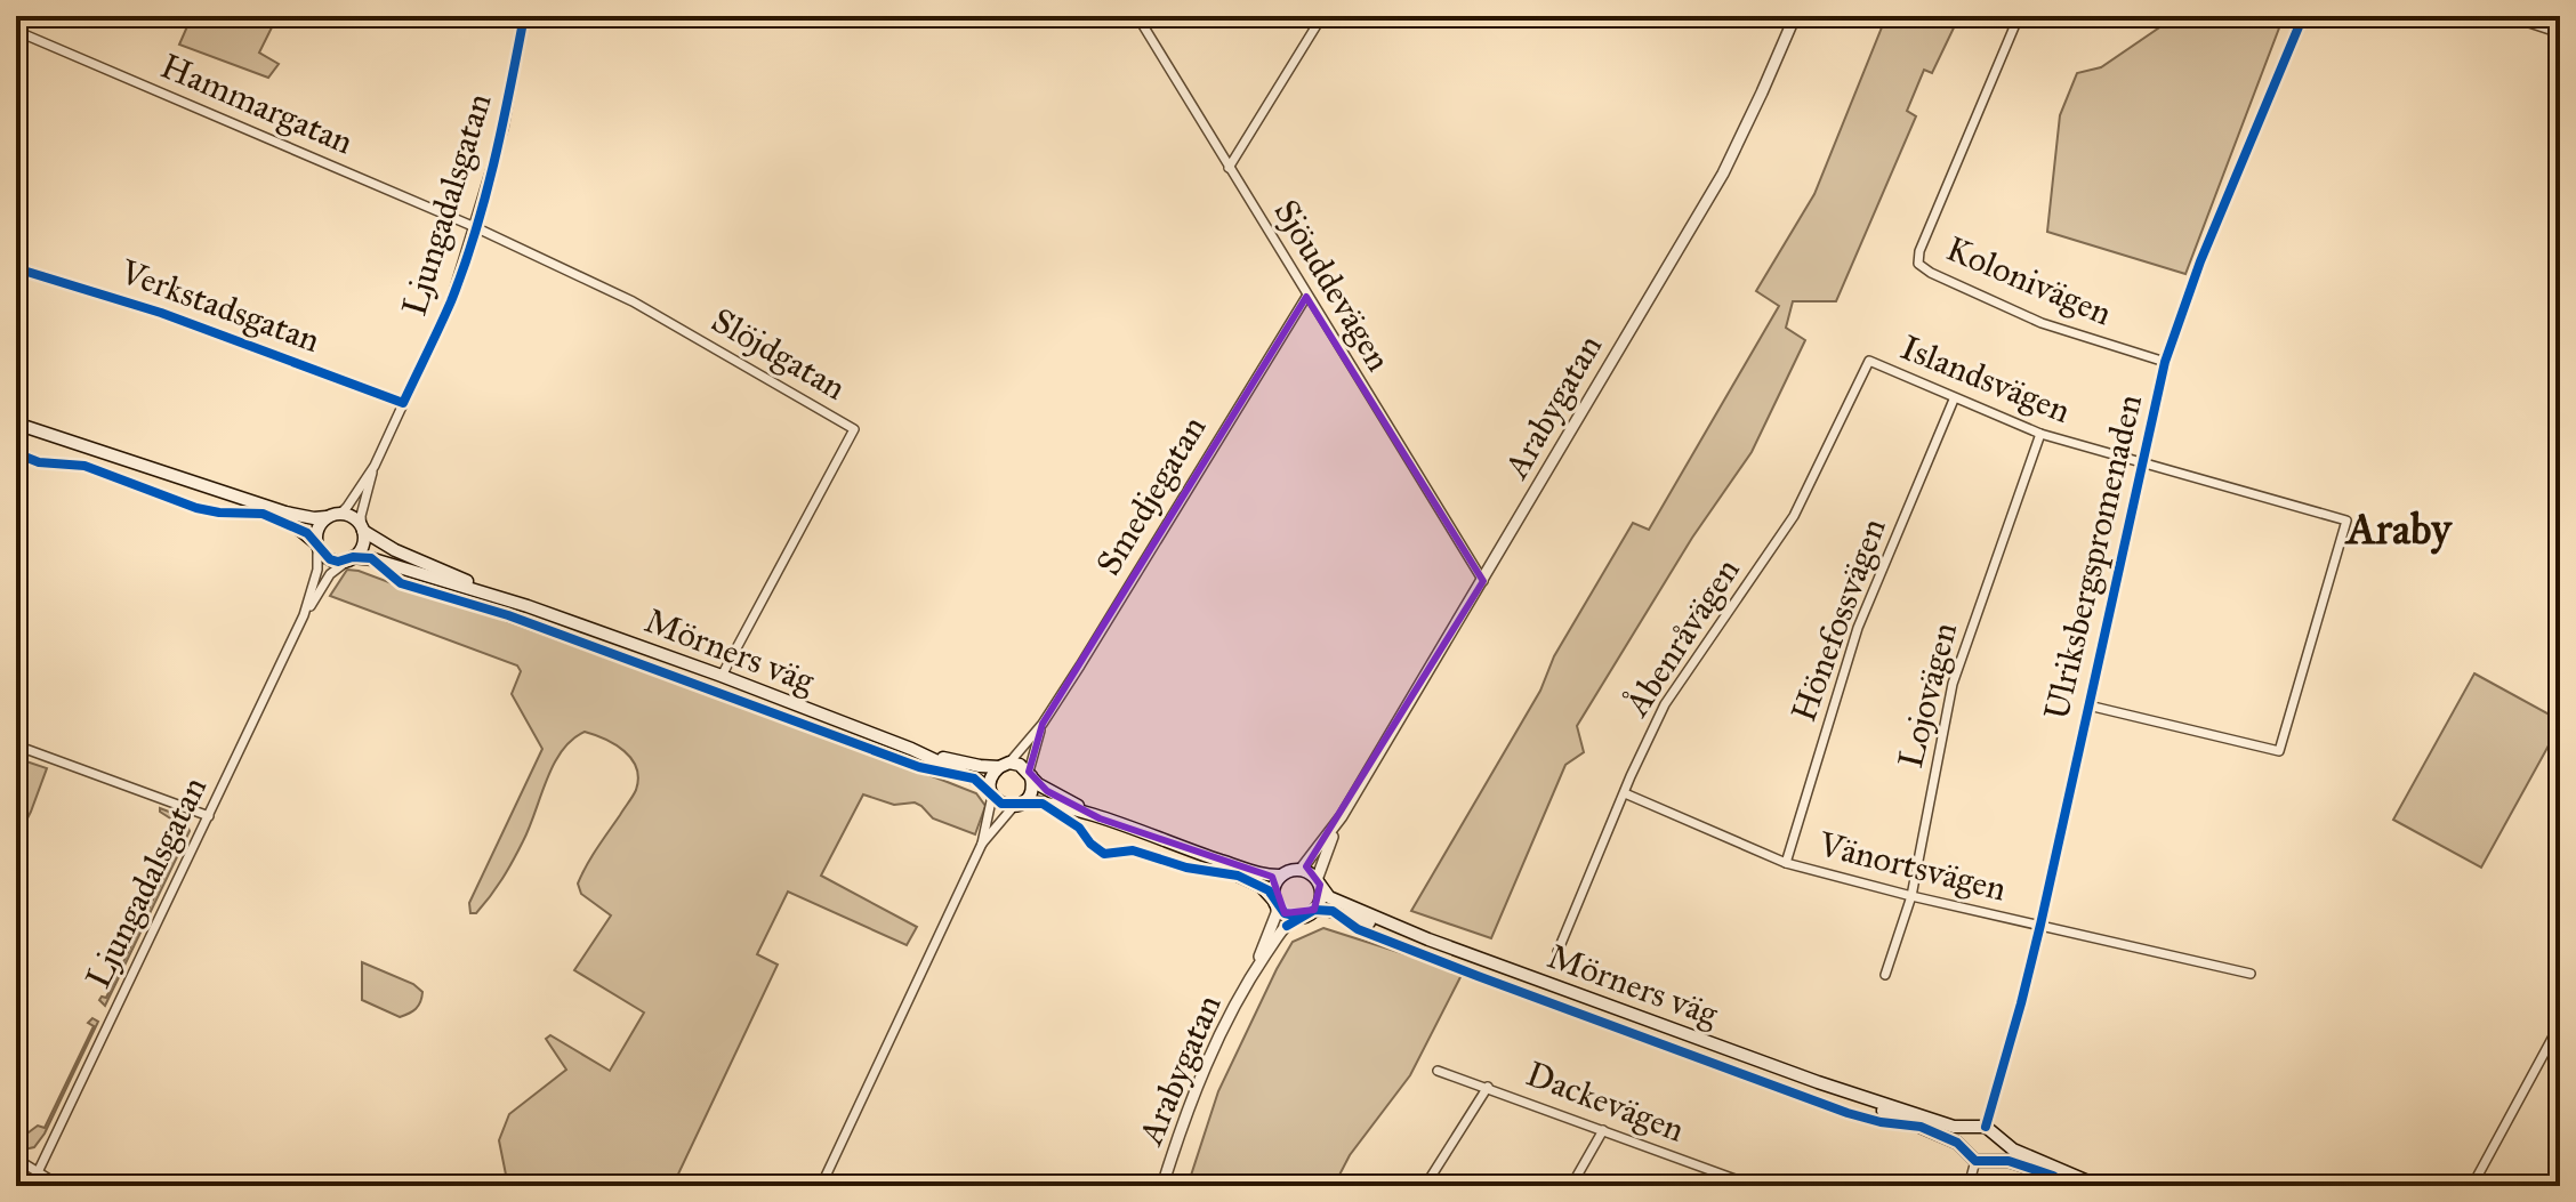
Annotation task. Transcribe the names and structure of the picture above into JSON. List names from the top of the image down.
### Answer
{
  "streets": {
    "main road": ["Mörners väg"],
    "street": [
      "Hammargatan",
      "Ljungadalsgatan",
      "Kolonivägen",
      "Sjöuddevägen",
      "Verkstadsgatan",
      "Slöjdgatan",
      "Islandsvägen",
      "Arabygatan",
      "Smedjegatan",
      "Ulriksbergspromenaden",
      "Hönefossvägen",
      "Åbenråvägen",
      "Lojovägen",
      "Vänortsvägen",
      "Dackevägen"
    ]
  },
  "crossings": [
    ["Hammargatan", "Ljungadalsgatan"],
    ["Hammargatan", "Slöjdgatan"],
    ["Ljungadalsgatan", "Verkstadsgatan"],
    ["Ljungadalsgatan", "Slöjdgatan"],
    ["Ljungadalsgatan", "Mörners väg"],
    ["Kolonivägen", "Ulriksbergspromenaden"],
    ["Sjöuddevägen", "Arabygatan"],
    ["Sjöuddevägen", "Smedjegatan"],
    ["Slöjdgatan", "Mörners väg"],
    ["Islandsvägen", "Ulriksbergspromenaden"],
    ["Islandsvägen", "Hönefossvägen"],
    ["Islandsvägen", "Åbenråvägen"],
    ["Islandsvägen", "Lojovägen"],
    ["Arabygatan", "Mörners väg"],
    ["Smedjegatan", "Mörners väg"],
    ["Ulriksbergspromenaden", "Mörners väg"],
    ["Ulriksbergspromenaden", "Vänortsvägen"],
    ["Hönefossvägen", "Vänortsvägen"],
    ["Åbenråvägen", "Vänortsvägen"],
    ["Lojovägen", "Vänortsvägen"]
  ],
  "districts": ["Araby"]
}
